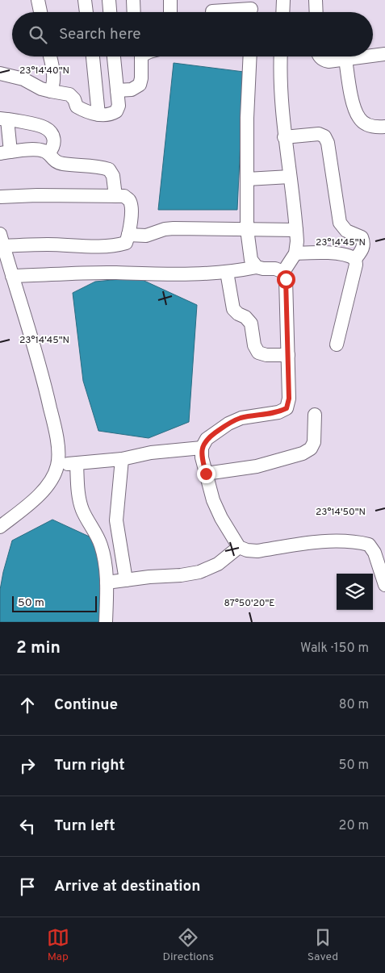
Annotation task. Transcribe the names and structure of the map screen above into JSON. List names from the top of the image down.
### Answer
{
  "scale_bar": "50 m",
  "page": {
    "search": "Search here",
    "scale": "50 m",
    "heading": ["2 min", "Walk · 150 m"],
    "list": [
      ["Continue", "80 m"],
      ["Turn right", "50 m"],
      ["Turn left", "20 m"],
      "Arrive at destination"
    ],
    "nav": ["Map", "Directions", "Saved"]
  },
  "coordinates": [
    "23°14'40\"N",
    "23°14'45\"N",
    "23°14'50\"N",
    "87°50'20\"E"
  ]
}
